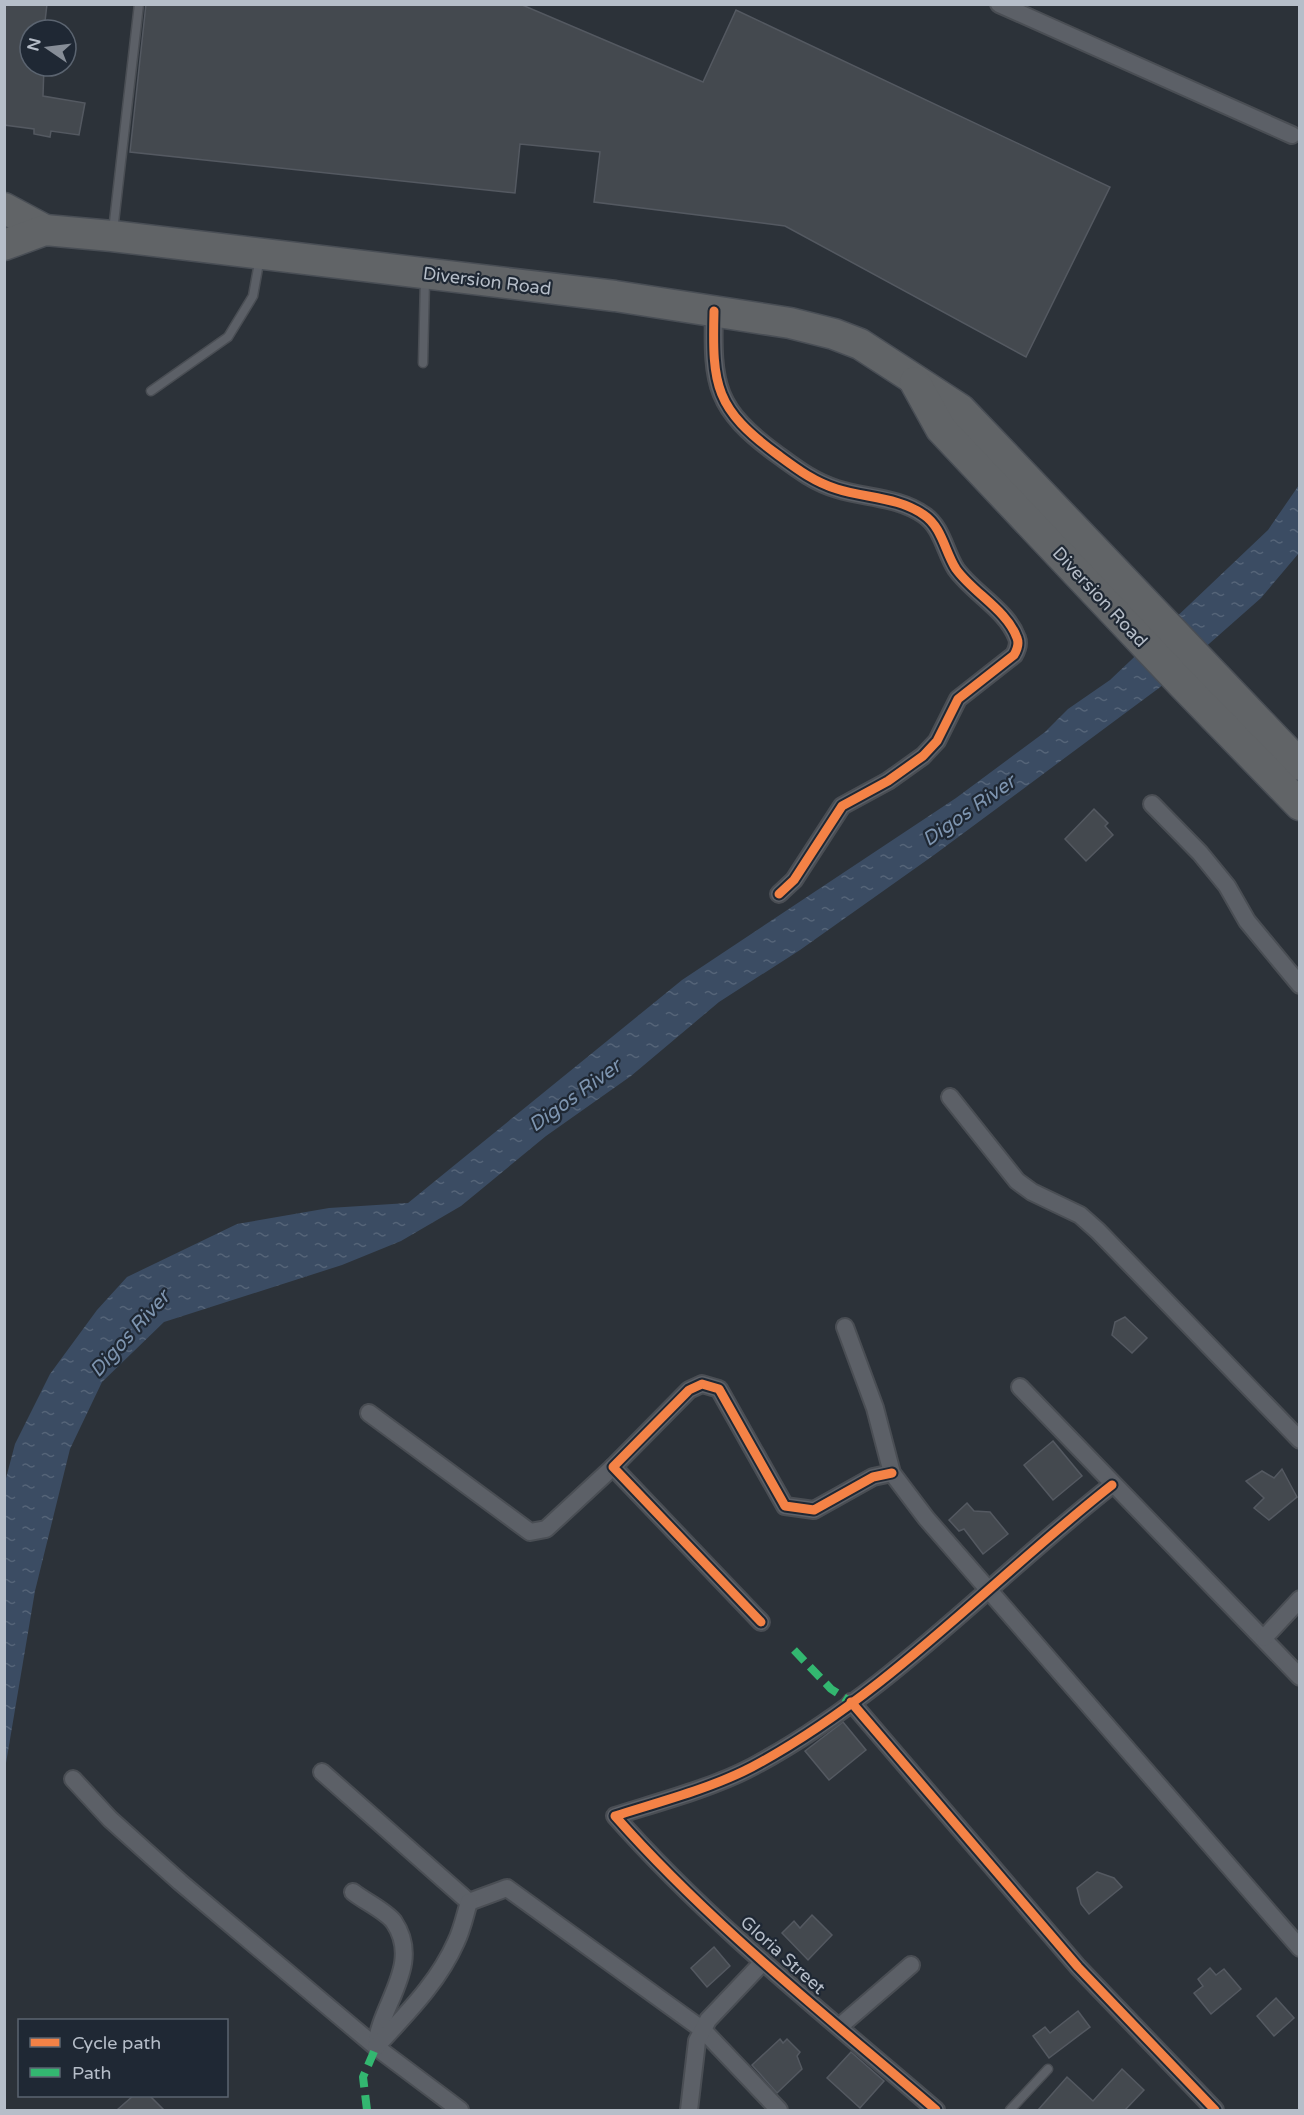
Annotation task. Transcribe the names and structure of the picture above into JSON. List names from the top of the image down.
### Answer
{
  "streets": {
    "highway": ["Diversion Road"],
    "street": ["Gloria Street"]
  },
  "water": ["Digos River"],
  "legend": ["Cycle path", "Path"],
  "north": "left"
}
